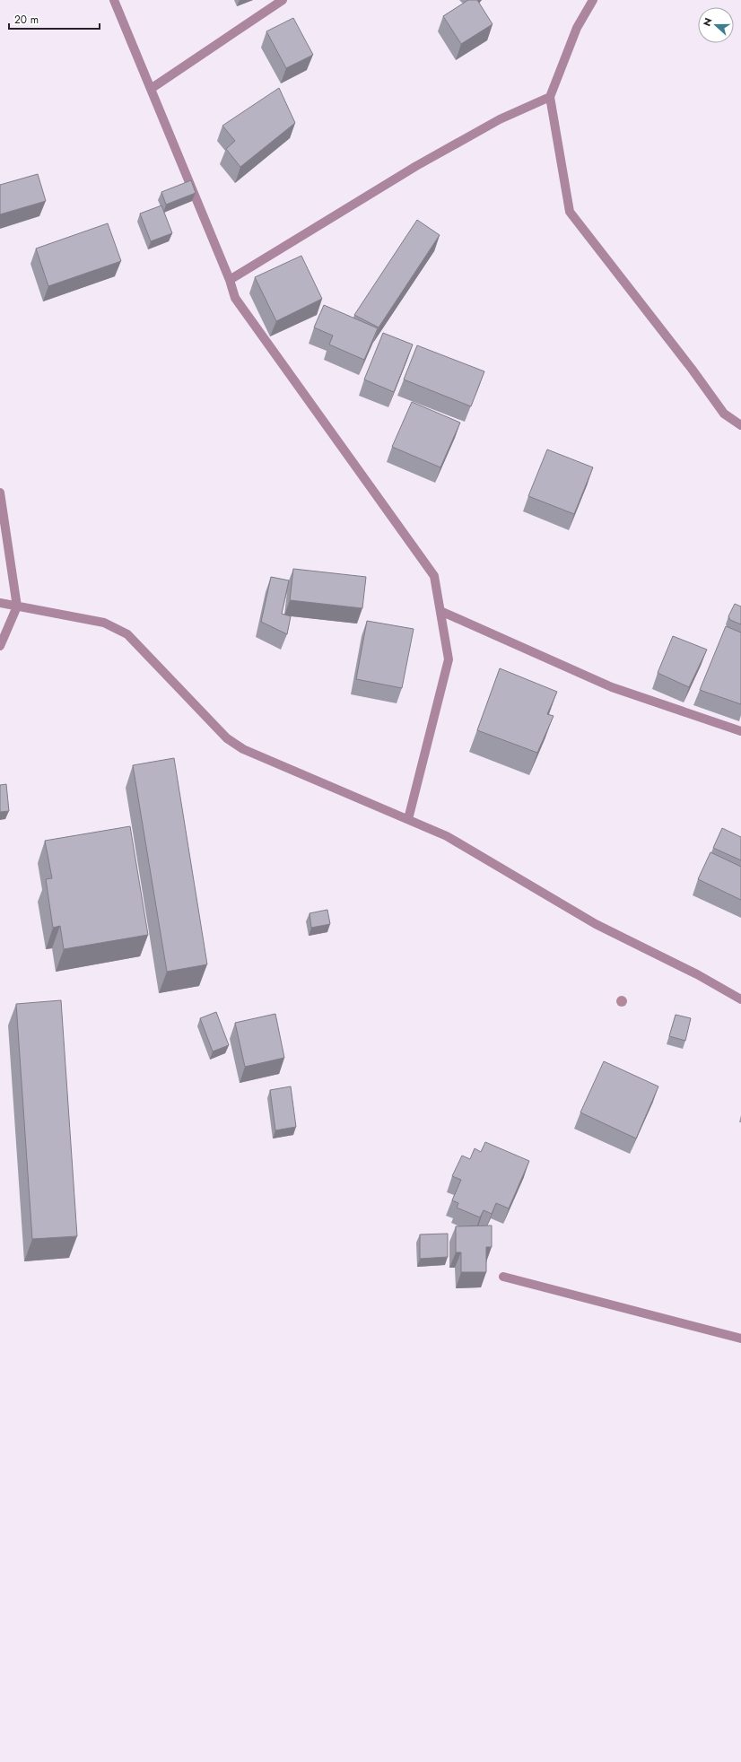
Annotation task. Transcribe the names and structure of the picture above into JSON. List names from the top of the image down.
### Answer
{
  "scale_bar": "20 m",
  "north": "left"
}
